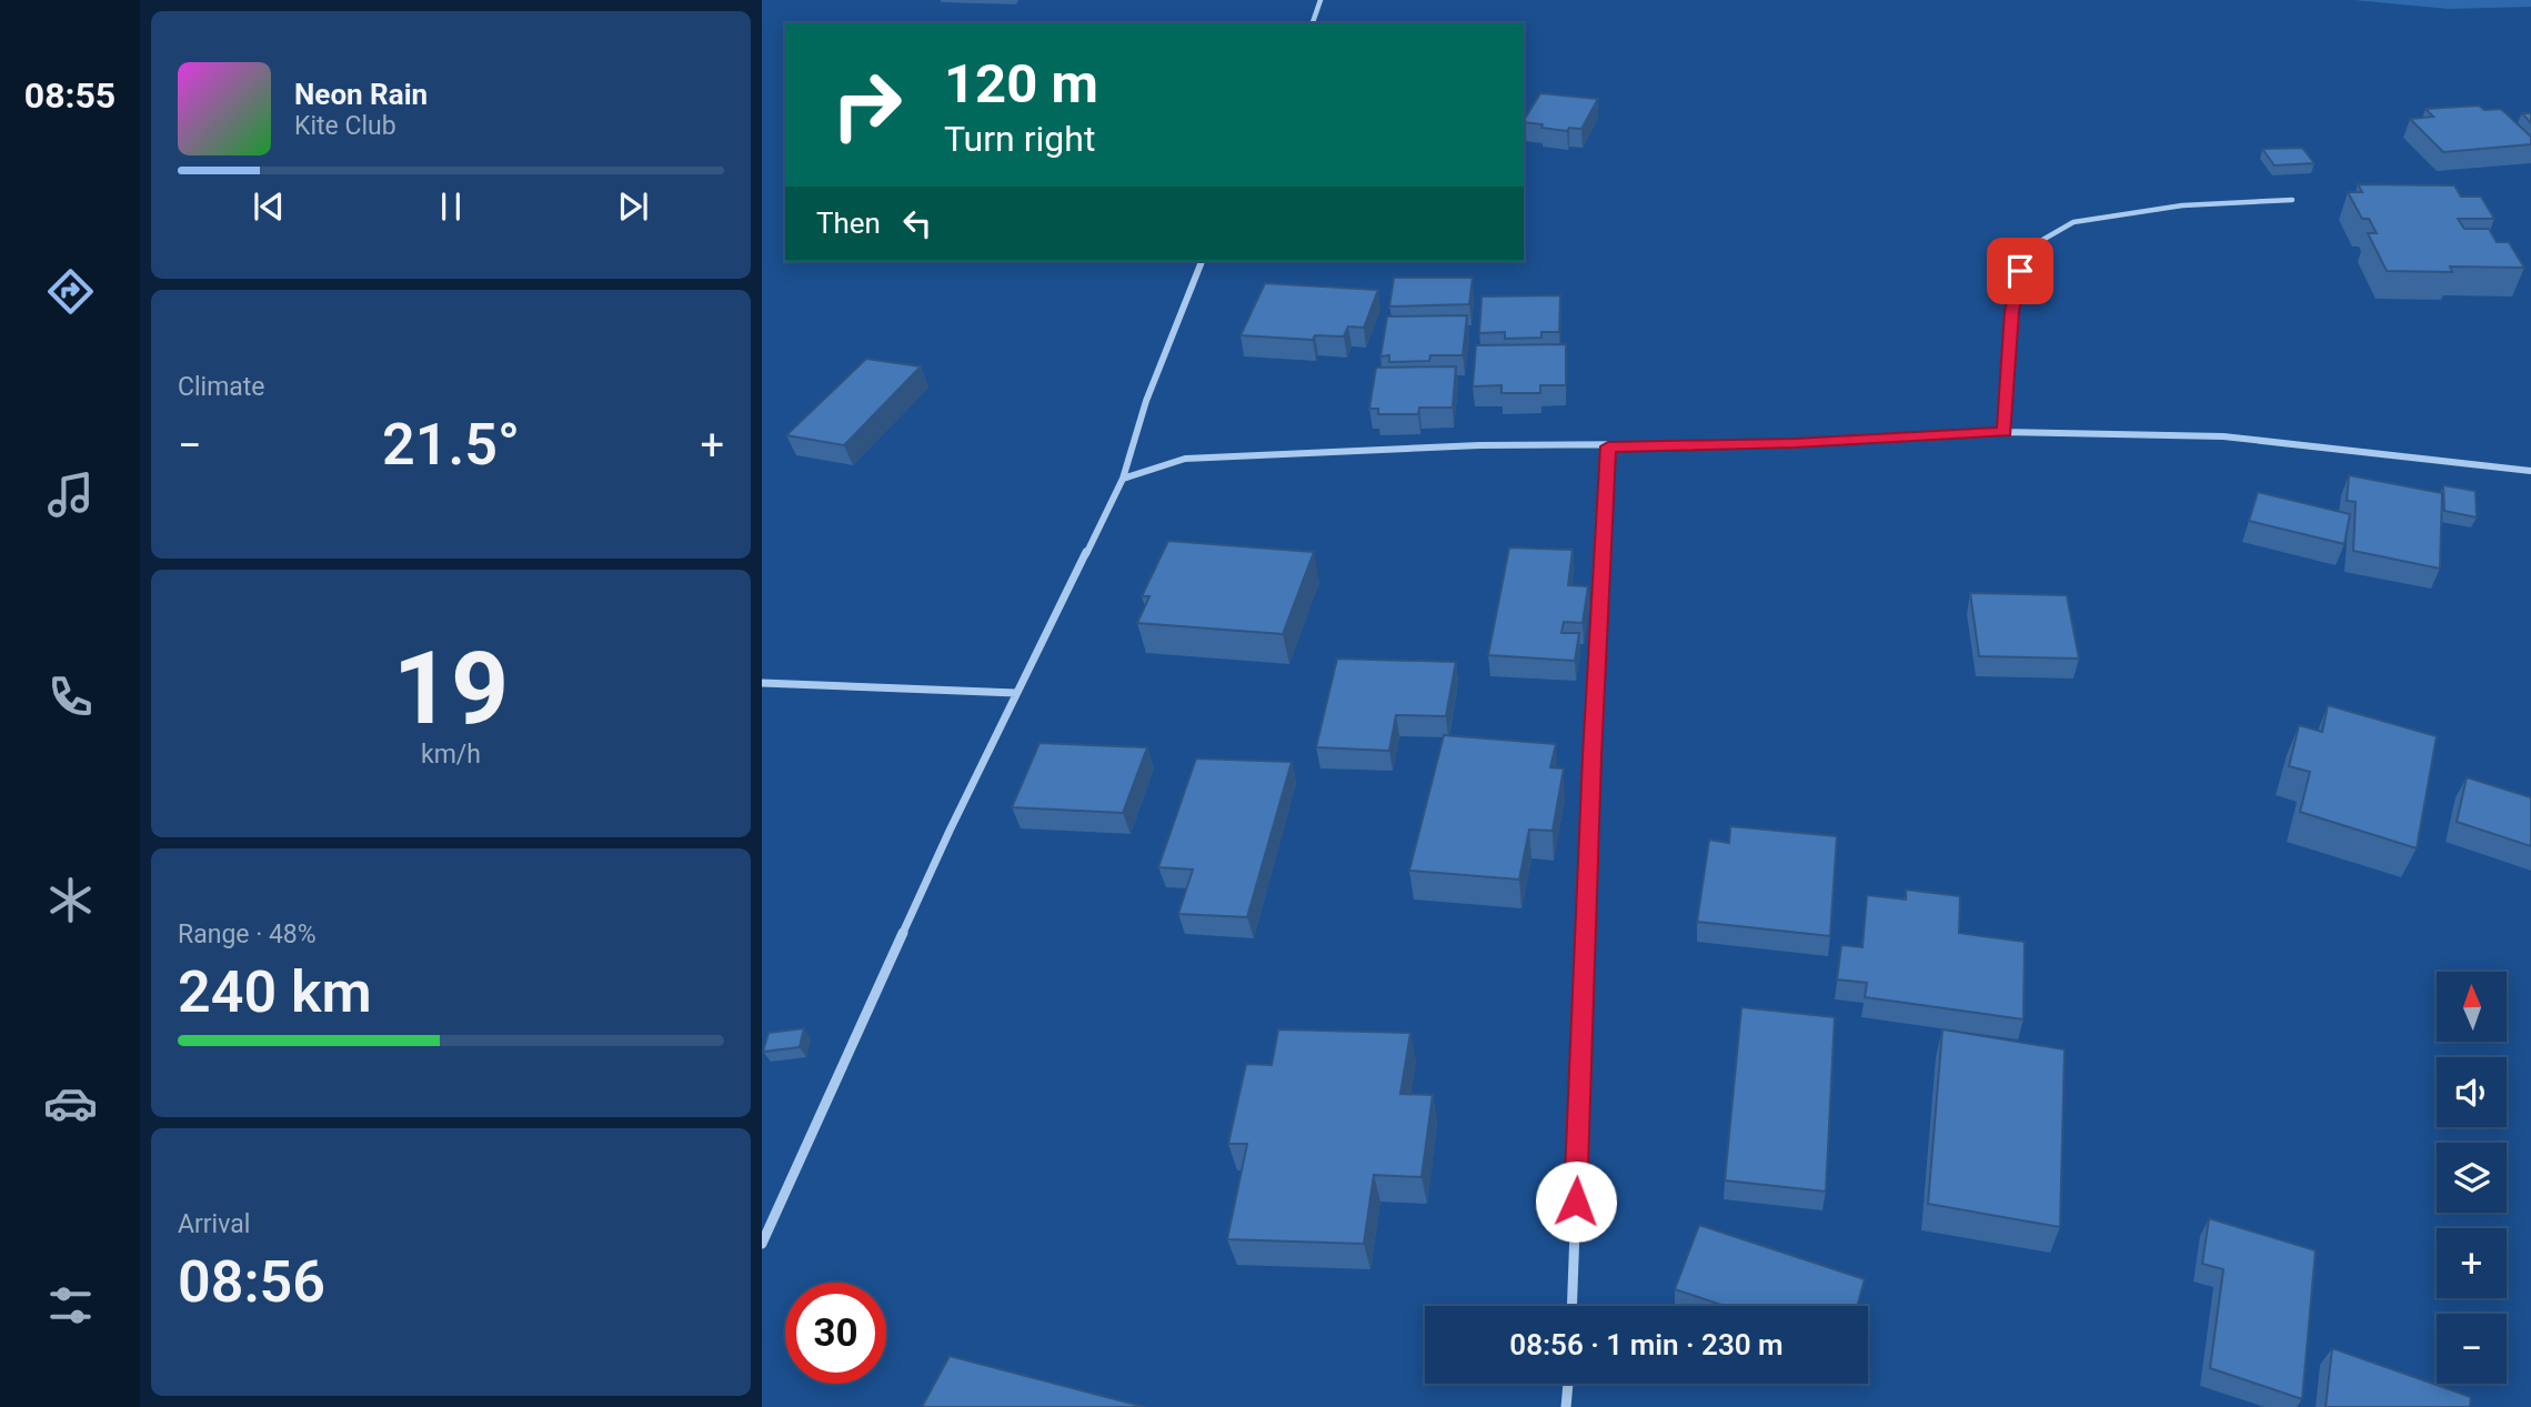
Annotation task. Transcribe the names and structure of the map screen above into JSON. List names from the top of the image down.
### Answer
{
  "north": "top",
  "page": {
    "tabs": "08:55",
    "turn": ["120 m", "Turn right"],
    "song": ["Neon Rain", "Kite Club"],
    "then": "Then",
    "tile": [
      "Climate",
      ["19", "km/h"],
      ["Range · 48%", "240 km"],
      ["Arrival", "08:56"]
    ],
    "heat": ["−", "21.5°", "+"],
    "map_buttons": ["+", "−"],
    "limit": "30",
    "trip": "08:56 · 1 min · 230 m"
  }
}
